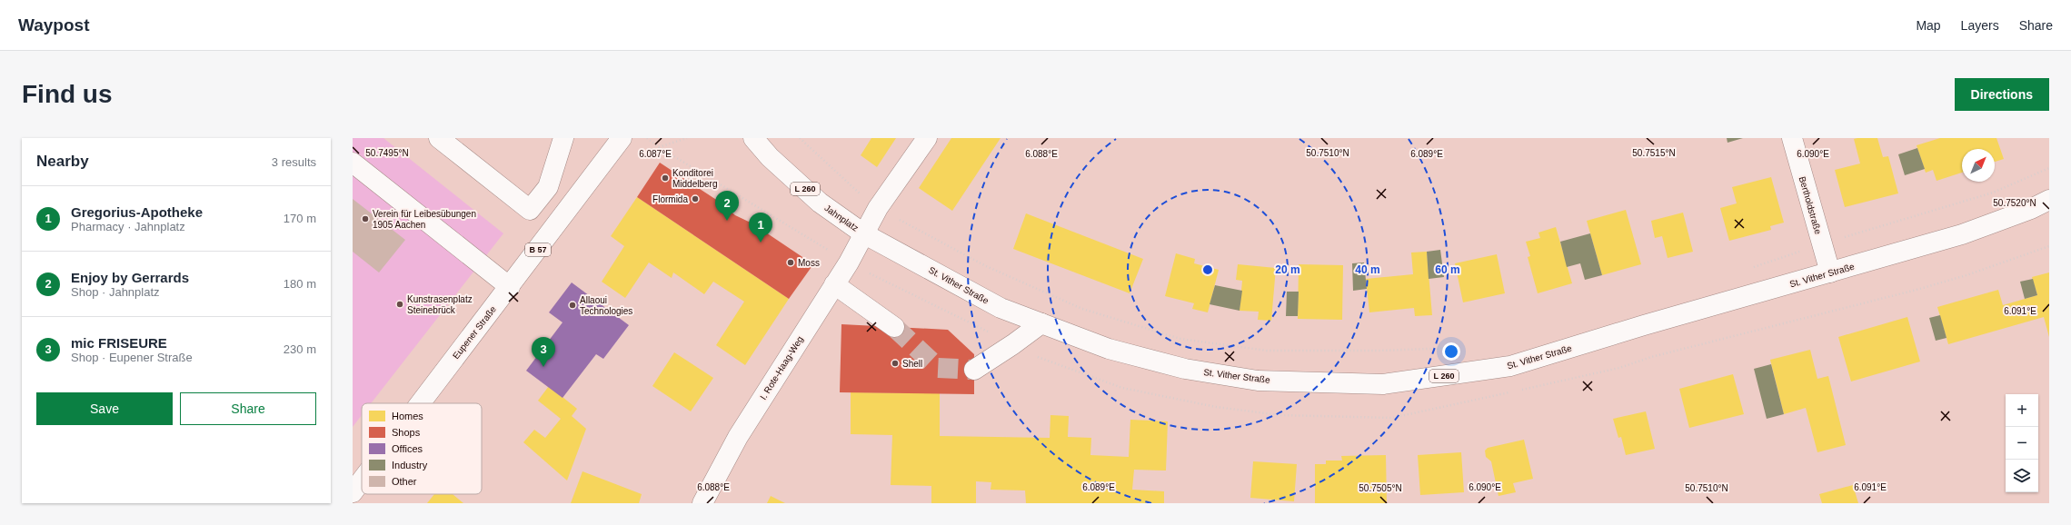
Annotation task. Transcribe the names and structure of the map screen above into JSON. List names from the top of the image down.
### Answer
{
  "streets": {
    "main road": [
      "L 260",
      "Bertholdstraße",
      "Jahnplatz",
      "B 57",
      "St. Vither Straße",
      "Eupener Straße",
      "I. Rote-Haag-Weg"
    ]
  },
  "crossings": [
    ["Bertholdstraße", "St. Vither Straße"],
    ["Jahnplatz", "St. Vither Straße"],
    ["Jahnplatz", "I. Rote-Haag-Weg"],
    ["St. Vither Straße", "I. Rote-Haag-Weg"]
  ],
  "places": [
    "Konditorei Middelberg",
    "Flormida",
    "Verein für Leibesübungen 1905 Aachen",
    "Moss",
    "Kunstrasenplatz Steinebrück",
    "Allaoui Technologies",
    "Shell"
  ],
  "legend": [
    "Homes",
    "Shops",
    "Offices",
    "Industry",
    "Other"
  ],
  "north": "top right",
  "page": {
    "header": "Waypost",
    "nav": ["Map", "Layers", "Share"],
    "buttons": [
      "Directions",
      ["Save", "Share"]
    ],
    "title": "Find us",
    "heading": ["Nearby", "3 results"],
    "list": [
      {
        "mark": "1",
        "name": "Gregorius-Apotheke",
        "note": "Pharmacy · Jahnplatz",
        "value": "170 m"
      },
      {
        "mark": "2",
        "name": "Enjoy by Gerrards",
        "note": "Shop · Jahnplatz",
        "value": "180 m"
      },
      {
        "mark": "3",
        "name": "mic FRISEURE",
        "note": "Shop · Eupener Straße",
        "value": "230 m"
      }
    ],
    "pins": ["2", "1", "3"],
    "map_buttons": ["+", "−"]
  },
  "coordinates": [
    "50.7495°N",
    "50.7510°N",
    "50.7515°N",
    "6.090°E",
    "6.087°E",
    "6.088°E",
    "6.089°E",
    "50.7520°N",
    "6.091°E",
    "50.7505°N"
  ],
  "rings": ["20 m", "40 m", "60 m"]
}
